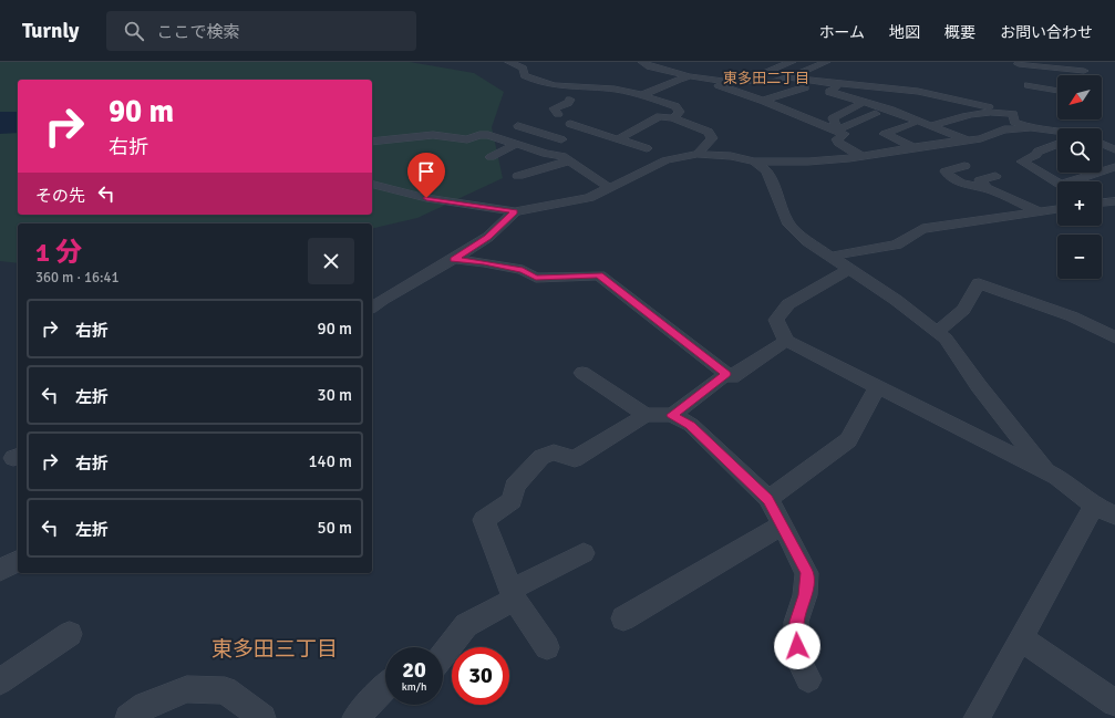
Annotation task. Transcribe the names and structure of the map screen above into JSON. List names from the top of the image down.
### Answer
{
  "districts": ["東多田二丁目", "東多田三丁目"],
  "north": "bottom left",
  "page": {
    "header": "Turnly",
    "search": "ここで検索",
    "nav": [
      "ホーム",
      "地図",
      "概要",
      "お問い合わせ"
    ],
    "map_buttons": ["+", "−"],
    "turn": ["90 m", "右折"],
    "then": "その先",
    "heading": ["1 分", "360 m · 16:41"],
    "list": [
      {
        "name": "右折",
        "value": "90 m"
      },
      {
        "name": "左折",
        "value": "30 m"
      },
      {
        "name": "右折",
        "value": "140 m"
      },
      {
        "name": "左折",
        "value": "50 m"
      }
    ],
    "speed": "20 km/h",
    "limit": "30"
  }
}
